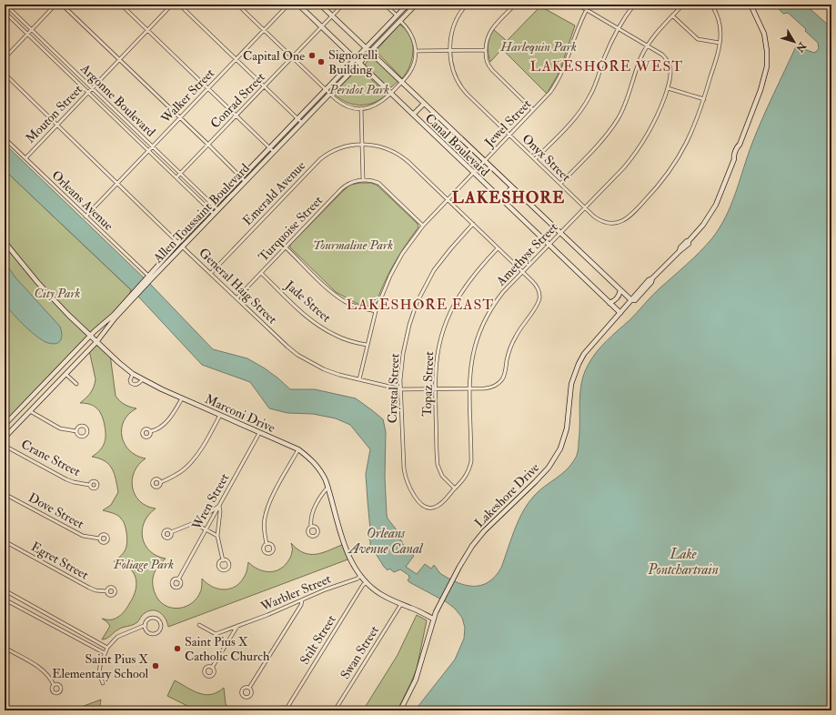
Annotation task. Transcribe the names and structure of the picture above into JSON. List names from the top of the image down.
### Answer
{
  "streets": {
    "street": [
      "Walker Street",
      "Argonne Boulevard",
      "Conrad Street",
      "Mouton Street",
      "Jewel Street",
      "Canal Boulevard",
      "Onyx Street",
      "Emerald Avenue",
      "Orleans Avenue",
      "Allen Toussaint Boulevard",
      "Turquoise Street",
      "Amethyst Street",
      "General Haig Street",
      "Jade Street",
      "Topaz Street",
      "Crystal Street",
      "Marconi Drive",
      "Crane Street",
      "Lakeshore Drive",
      "Wren Street",
      "Dove Street",
      "Egret Street",
      "Warbler Street",
      "Stilt Street",
      "Swan Street"
    ]
  },
  "crossings": [
    ["Walker Street", "Argonne Boulevard"],
    ["Walker Street", "Orleans Avenue"],
    ["Walker Street", "General Haig Street"],
    ["Argonne Boulevard", "Conrad Street"],
    ["Argonne Boulevard", "Mouton Street"],
    ["Argonne Boulevard", "Allen Toussaint Boulevard"],
    ["Conrad Street", "Canal Boulevard"],
    ["Mouton Street", "Orleans Avenue"],
    ["Mouton Street", "General Haig Street"],
    ["Jewel Street", "Canal Boulevard"],
    ["Jewel Street", "Onyx Street"],
    ["Jewel Street", "Emerald Avenue"],
    ["Jewel Street", "General Haig Street"],
    ["Jewel Street", "Jade Street"],
    ["Canal Boulevard", "Allen Toussaint Boulevard"],
    ["Canal Boulevard", "Amethyst Street"],
    ["Canal Boulevard", "Lakeshore Drive"],
    ["Onyx Street", "Amethyst Street"],
    ["Emerald Avenue", "Amethyst Street"],
    ["Emerald Avenue", "General Haig Street"],
    ["Emerald Avenue", "Topaz Street"],
    ["Emerald Avenue", "Crystal Street"],
    ["Orleans Avenue", "Allen Toussaint Boulevard"],
    ["Allen Toussaint Boulevard", "General Haig Street"],
    ["Allen Toussaint Boulevard", "Marconi Drive"],
    ["Turquoise Street", "General Haig Street"],
    ["Turquoise Street", "Jade Street"],
    ["Amethyst Street", "General Haig Street"],
    ["Amethyst Street", "Topaz Street"],
    ["Amethyst Street", "Crystal Street"],
    ["General Haig Street", "Topaz Street"],
    ["General Haig Street", "Crystal Street"],
    ["Topaz Street", "Crystal Street"],
    ["Marconi Drive", "Lakeshore Drive"],
    ["Marconi Drive", "Wren Street"],
    ["Marconi Drive", "Warbler Street"],
    ["Marconi Drive", "Stilt Street"],
    ["Marconi Drive", "Swan Street"]
  ],
  "districts": ["LAKESHORE WEST", "LAKESHORE", "LAKESHORE EAST"],
  "water": ["Orleans Avenue Canal", "Lake Pontchartrain"],
  "parks": [
    "Harlequin Park",
    "Peridot Park",
    "Tourmaline Park",
    "City Park",
    "Foliage Park"
  ],
  "places": [
    "Capital One",
    "Signorelli Building",
    "Saint Pius X Catholic Church",
    "Saint Pius X Elementary School"
  ],
  "north": "bottom right"
}
